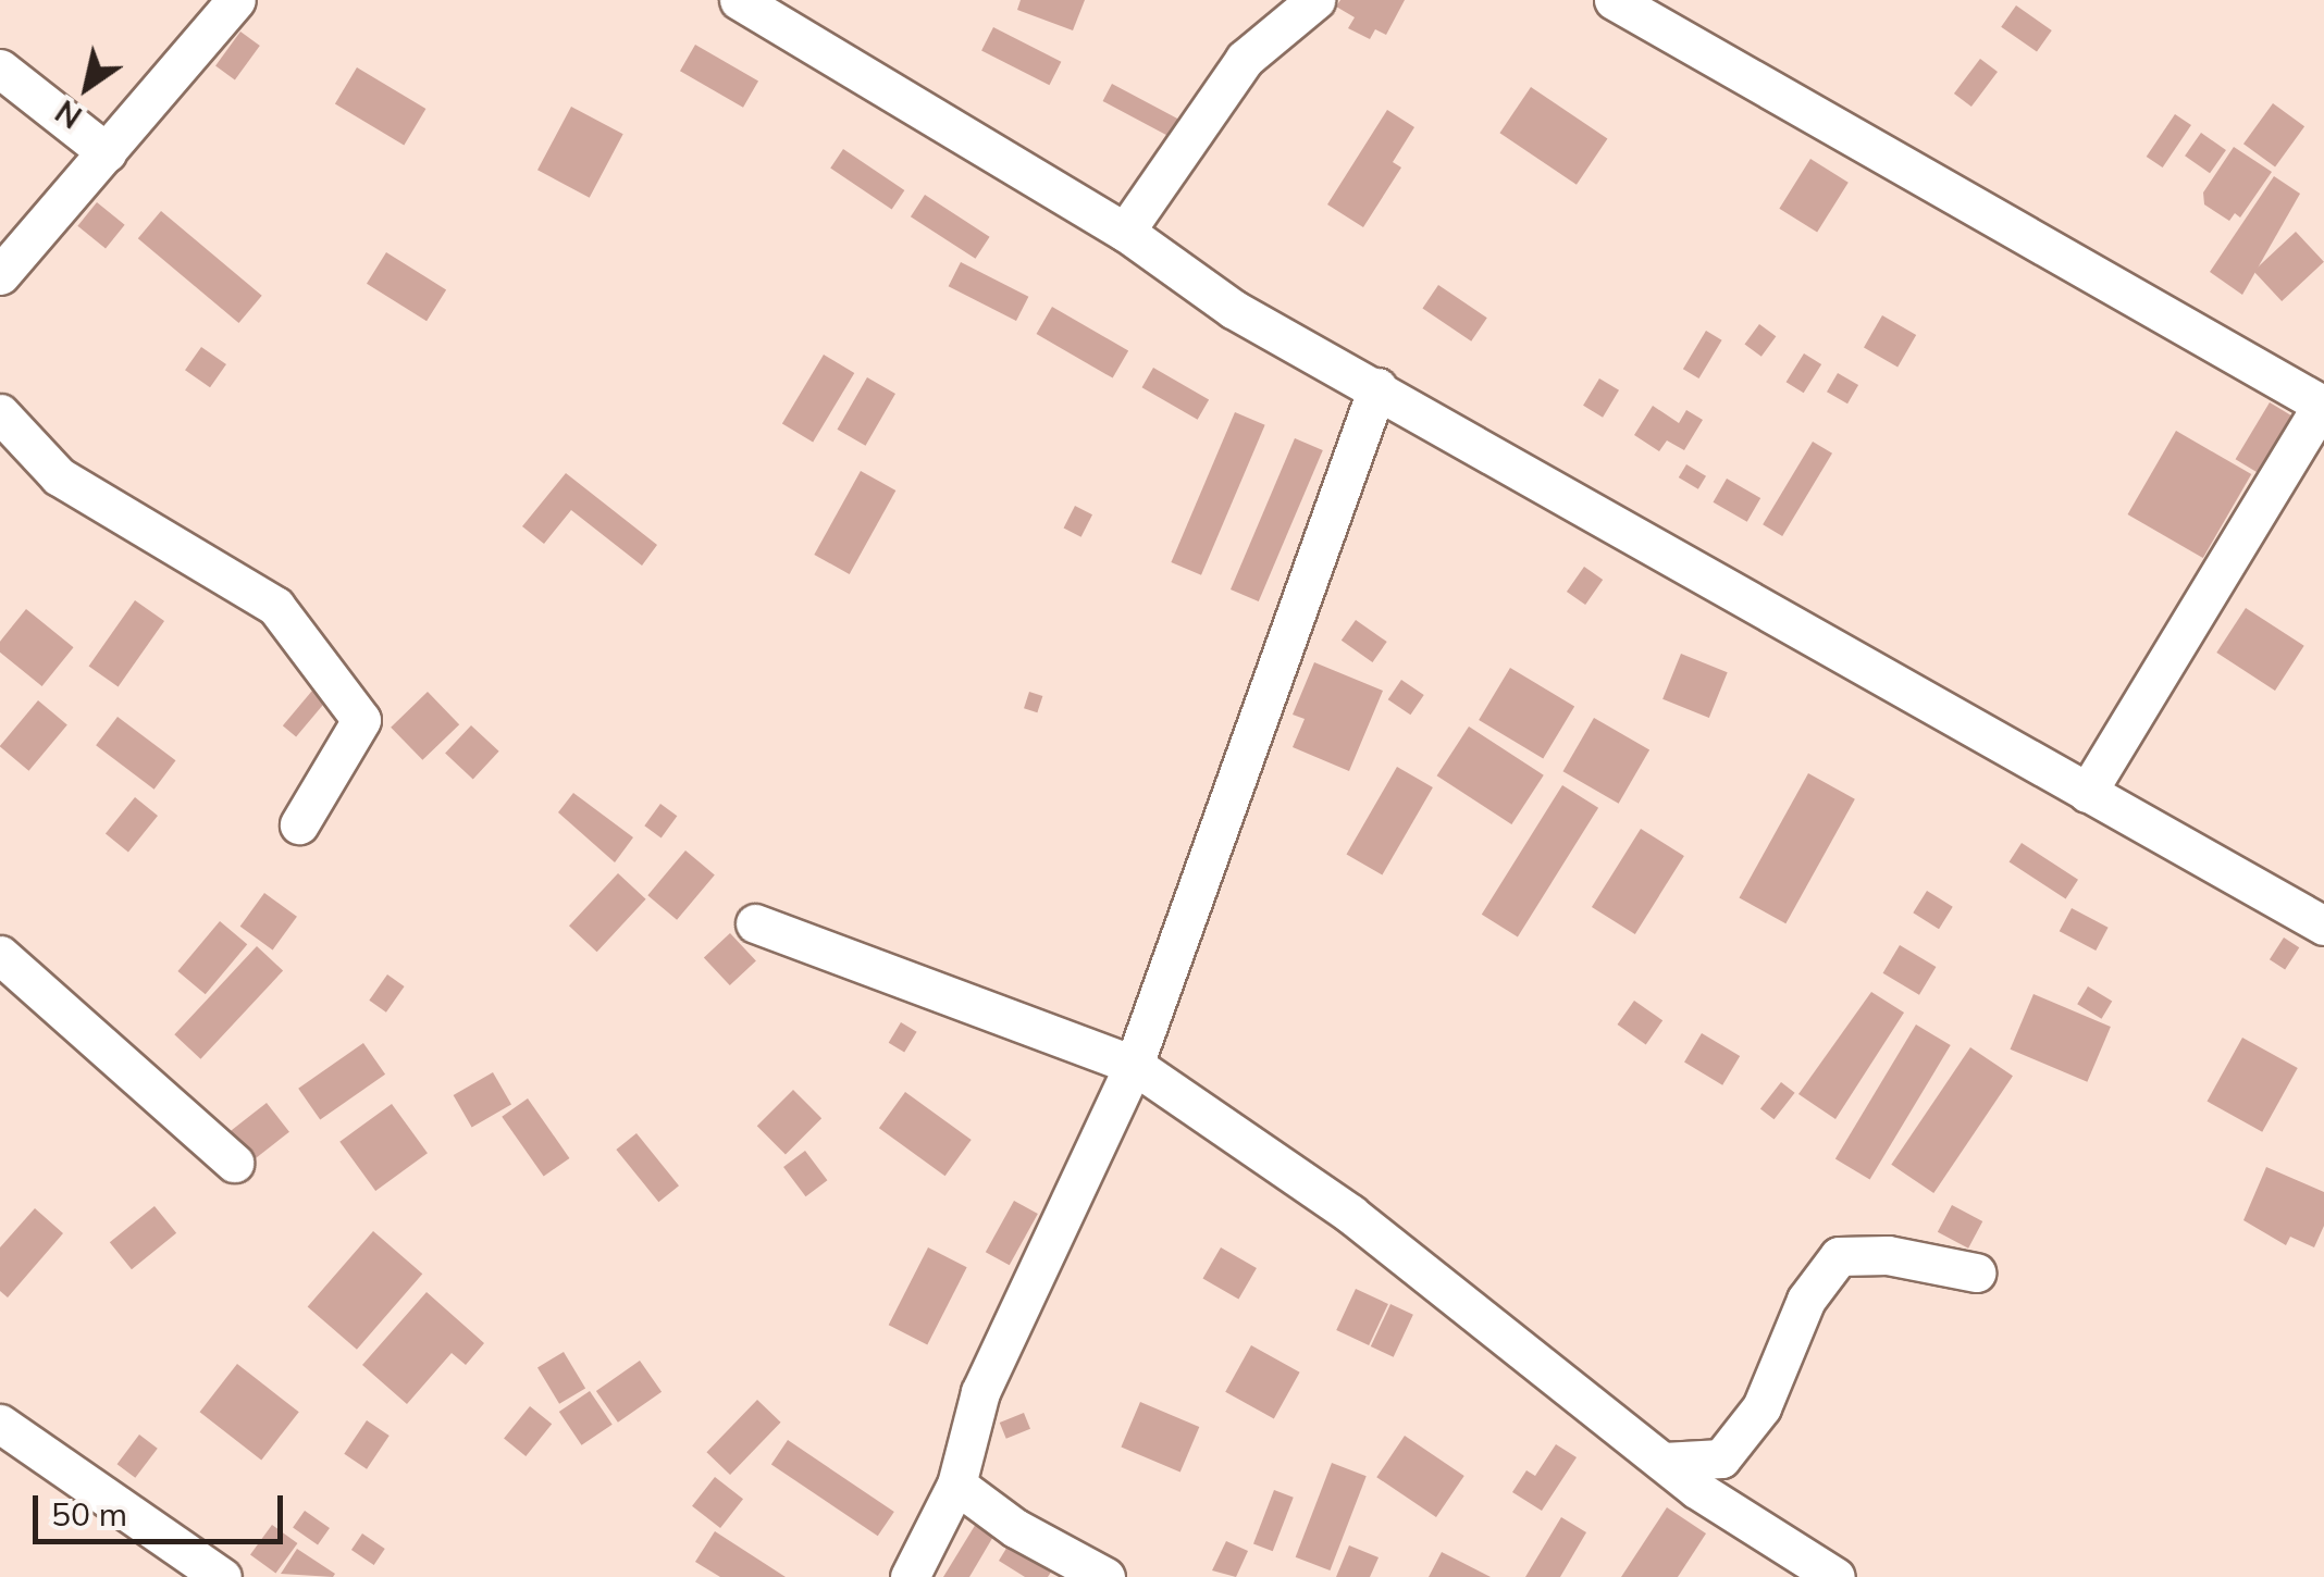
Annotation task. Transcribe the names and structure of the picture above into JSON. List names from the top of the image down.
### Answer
{
  "scale_bar": "50 m",
  "north": "bottom left"
}
